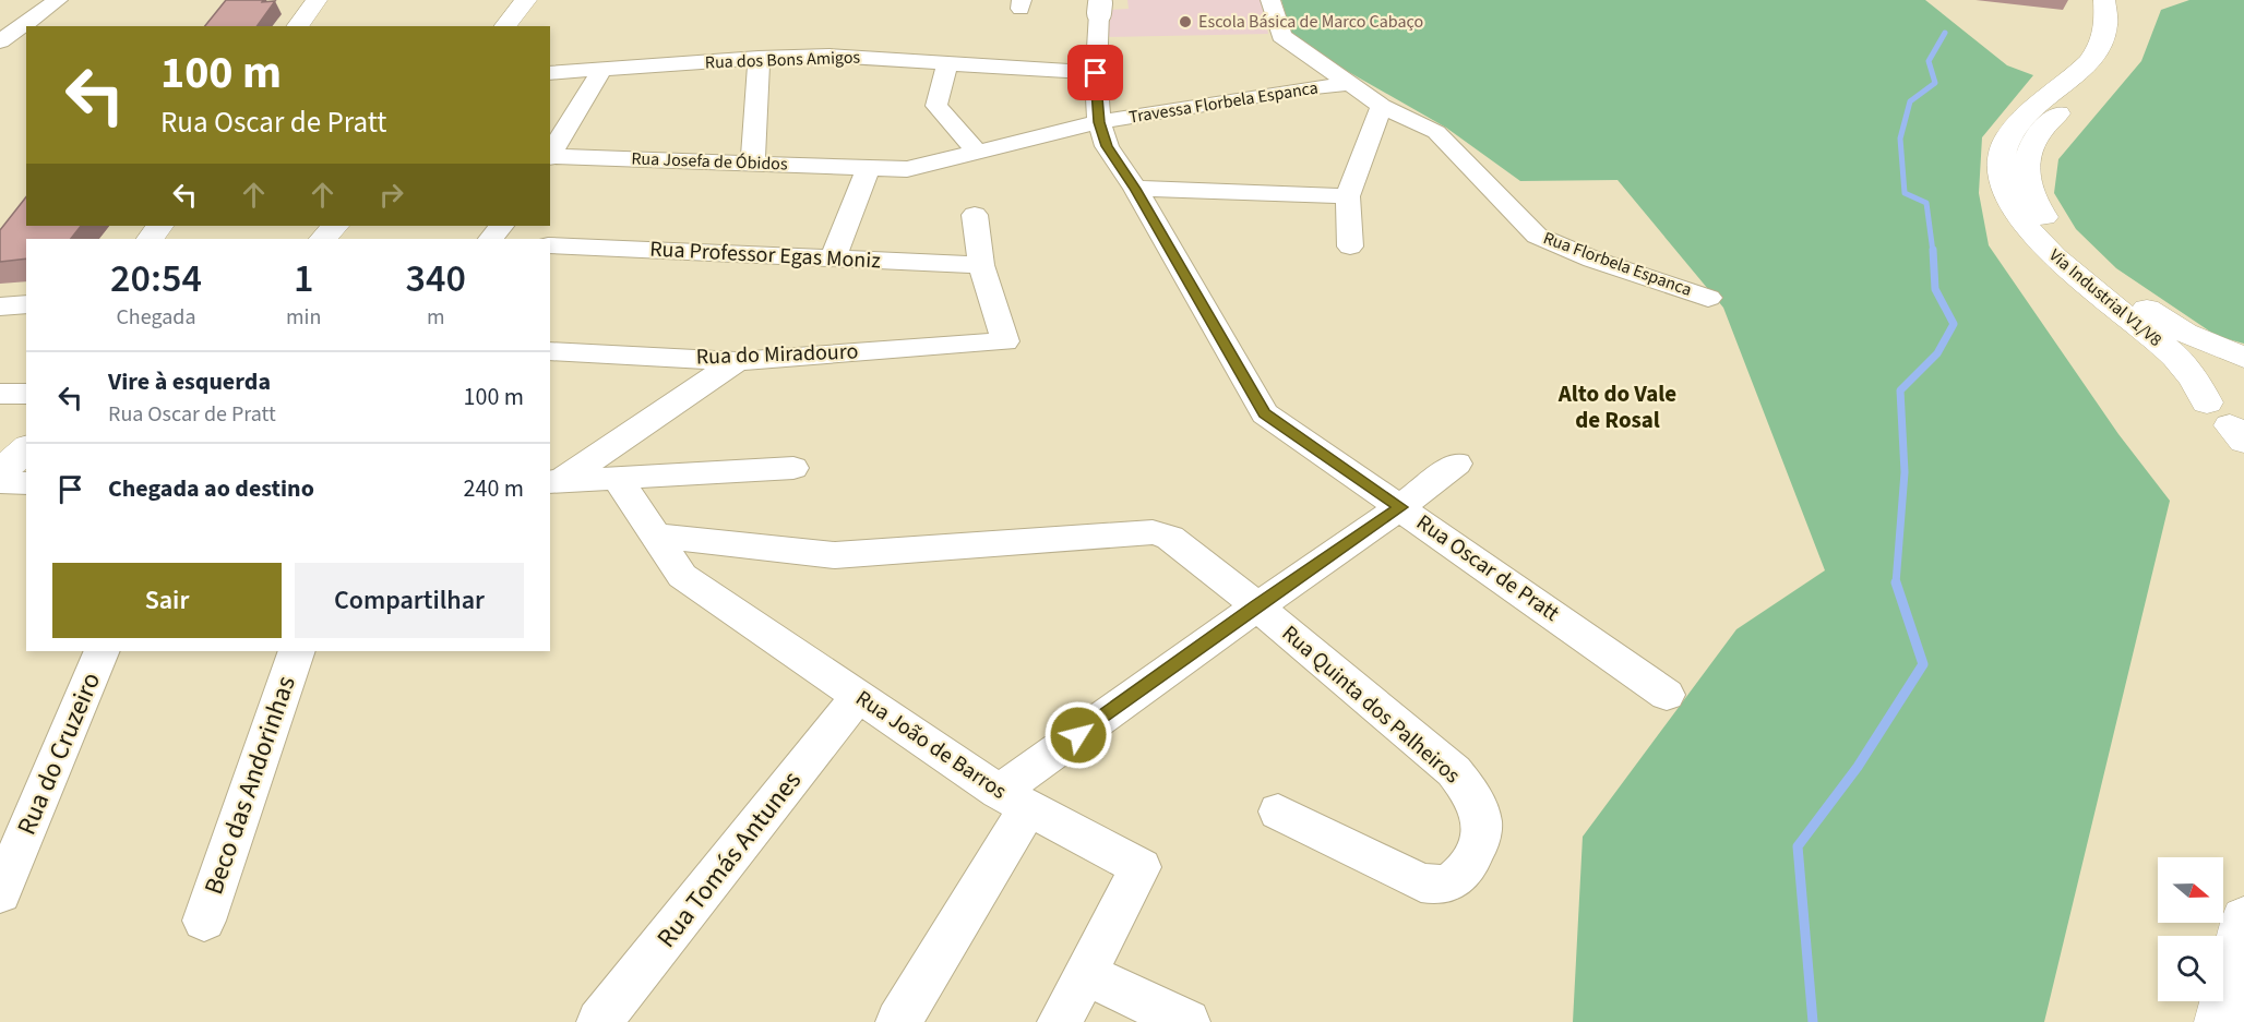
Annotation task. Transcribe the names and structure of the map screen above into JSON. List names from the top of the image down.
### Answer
{
  "streets": {
    "main road": ["Via Industrial V1/V8"],
    "street": [
      "Rua dos Bons Amigos",
      "Travessa Florbela Espanca",
      "Rua Josefa de Óbidos",
      "Rua Professor Egas Moniz",
      "Rua Florbela Espanca",
      "Rua do Miradouro",
      "Rua Oscar de Pratt",
      "Rua Quinta dos Palheiros",
      "Rua João de Barros",
      "Rua do Cruzeiro",
      "Beco das Andorinhas",
      "Rua Tomás Antunes"
    ]
  },
  "crossings": [
    ["Rua dos Bons Amigos", "Rua Oscar de Pratt"],
    ["Travessa Florbela Espanca", "Rua Josefa de Óbidos"],
    ["Travessa Florbela Espanca", "Rua Florbela Espanca"],
    ["Travessa Florbela Espanca", "Rua Oscar de Pratt"],
    ["Rua Professor Egas Moniz", "Rua do Miradouro"],
    ["Rua Quinta dos Palheiros", "Rua João de Barros"],
    ["Rua João de Barros", "Rua Tomás Antunes"]
  ],
  "districts": ["Alto do Vale de Rosal"],
  "places": ["Escola Básica de Marco Cabaço"],
  "north": "right",
  "page": {
    "turn": ["100 m", "Rua Oscar de Pratt"],
    "eta": [
      "20:54",
      "Chegada",
      "1",
      "min",
      "340",
      "m"
    ],
    "list": [
      {
        "name": "Vire à esquerda",
        "note": "Rua Oscar de Pratt",
        "value": "100 m"
      },
      {
        "name": "Chegada ao destino",
        "value": "240 m"
      }
    ],
    "buttons": ["Sair", "Compartilhar"]
  }
}
